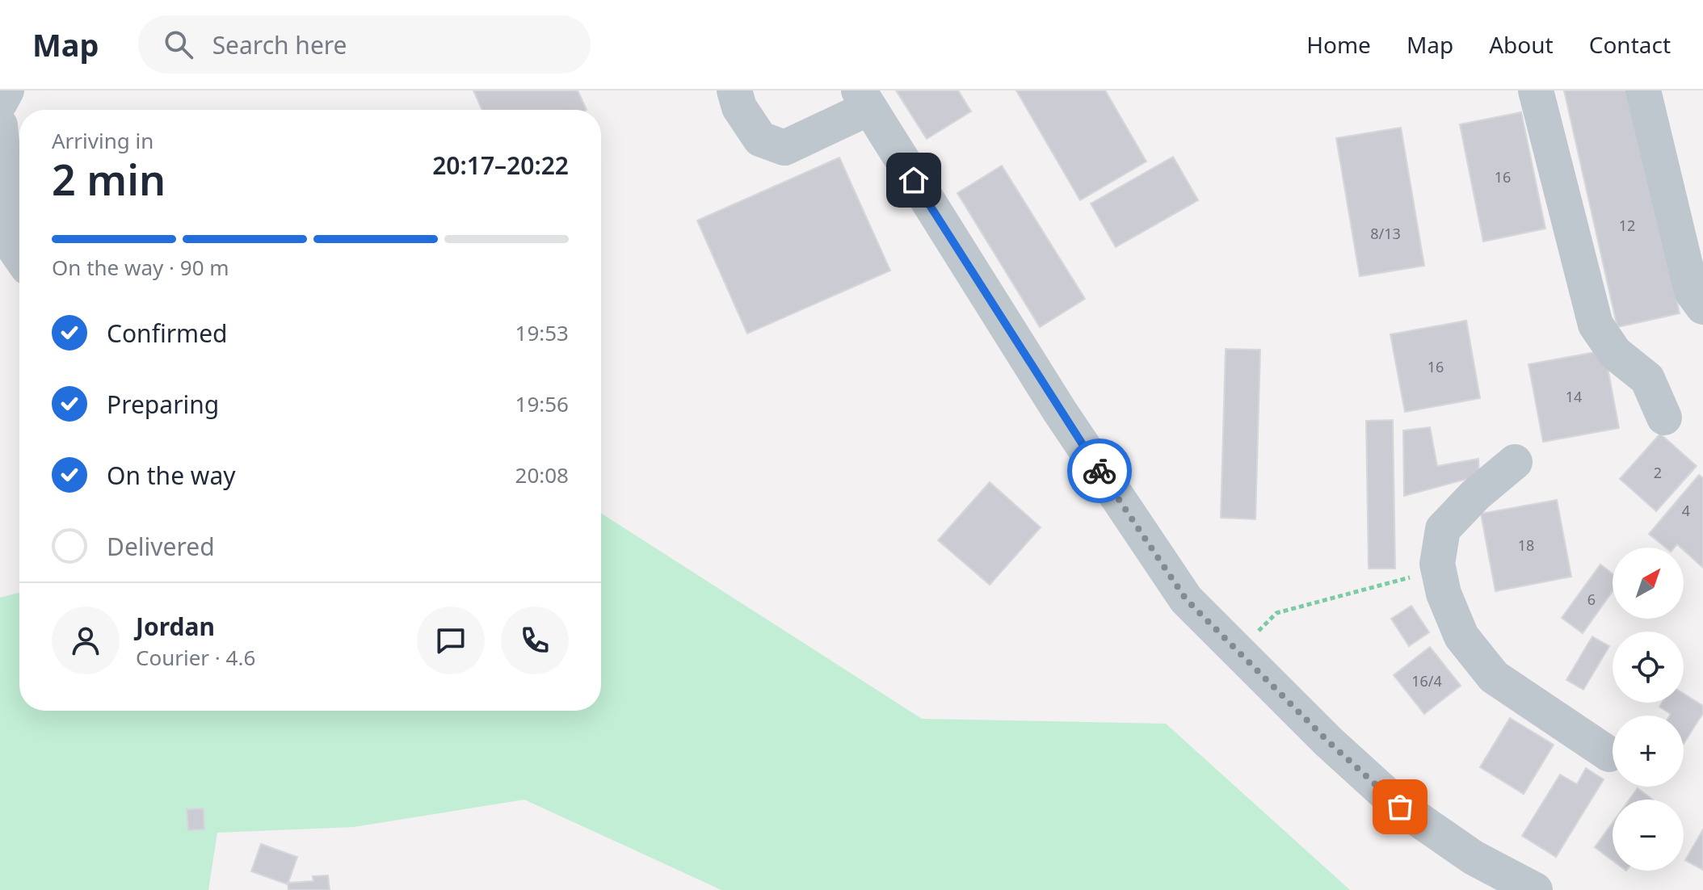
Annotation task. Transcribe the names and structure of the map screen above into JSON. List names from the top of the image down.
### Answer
{
  "house_numbers": [
    "16",
    "12",
    "8/13",
    "16",
    "14",
    "2",
    "4",
    "18",
    "6",
    "16/4"
  ],
  "north": "top right",
  "page": {
    "header": "Map",
    "search": "Search here",
    "nav": [
      "Home",
      "Map",
      "About",
      "Contact"
    ],
    "heading": ["2 min", "Arriving in", "20:17–20:22"],
    "panel": ["Jordan", "Courier · 4.6"],
    "bar": "On the way · 90 m",
    "list": [
      ["Confirmed", "19:53"],
      ["Preparing", "19:56"],
      ["On the way", "20:08"],
      "Delivered"
    ],
    "map_buttons": ["+", "−"]
  }
}
